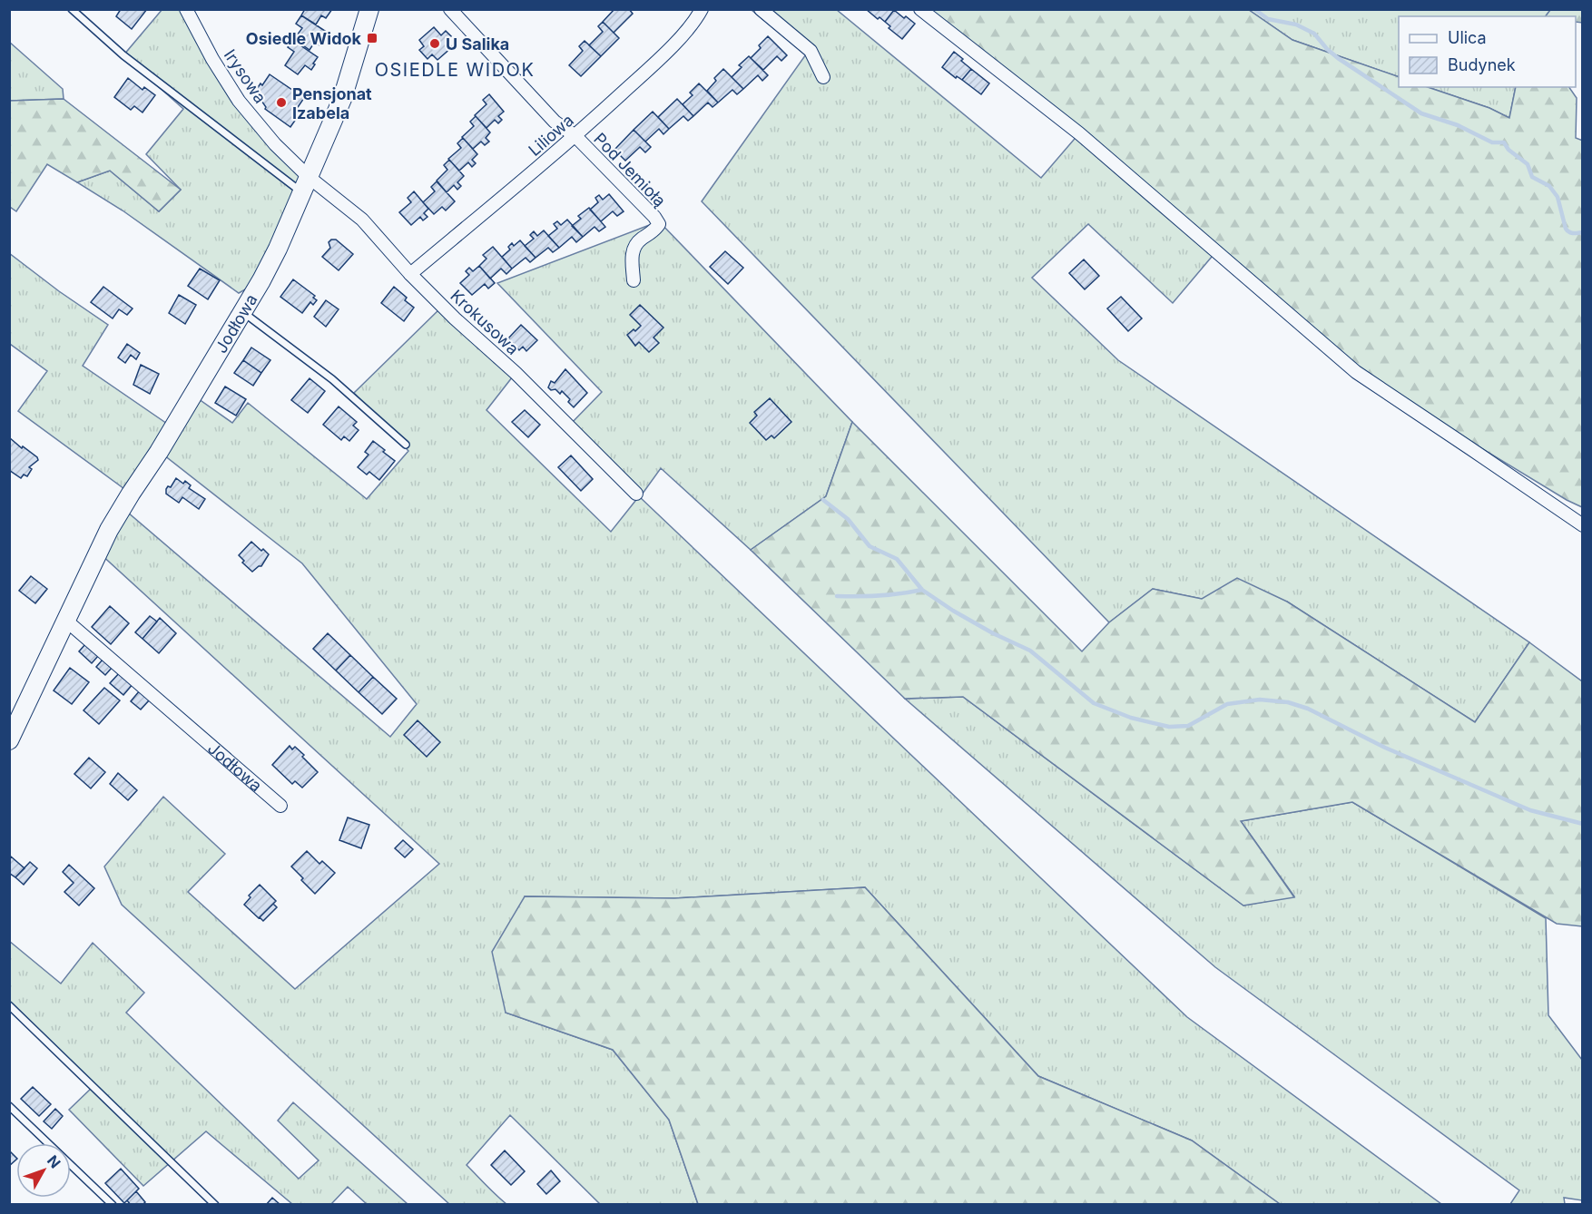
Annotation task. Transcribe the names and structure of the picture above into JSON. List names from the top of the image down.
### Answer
{
  "streets": {
    "street": [
      "Irysowa",
      "Liliowa",
      "Pod Jemiołą",
      "Krokusowa",
      "Jodłowa"
    ]
  },
  "crossings": [
    ["Irysowa", "Krokusowa"],
    ["Irysowa", "Jodłowa"],
    ["Liliowa", "Pod Jemiołą"],
    ["Liliowa", "Krokusowa"],
    ["Krokusowa", "Jodłowa"]
  ],
  "districts": ["OSIEDLE WIDOK"],
  "places": {
    "transit": ["Osiedle Widok"],
    "other": ["U Salika", "Pensjonat Izabela"]
  },
  "legend": ["Ulica", "Budynek"],
  "north": "top right"
}
